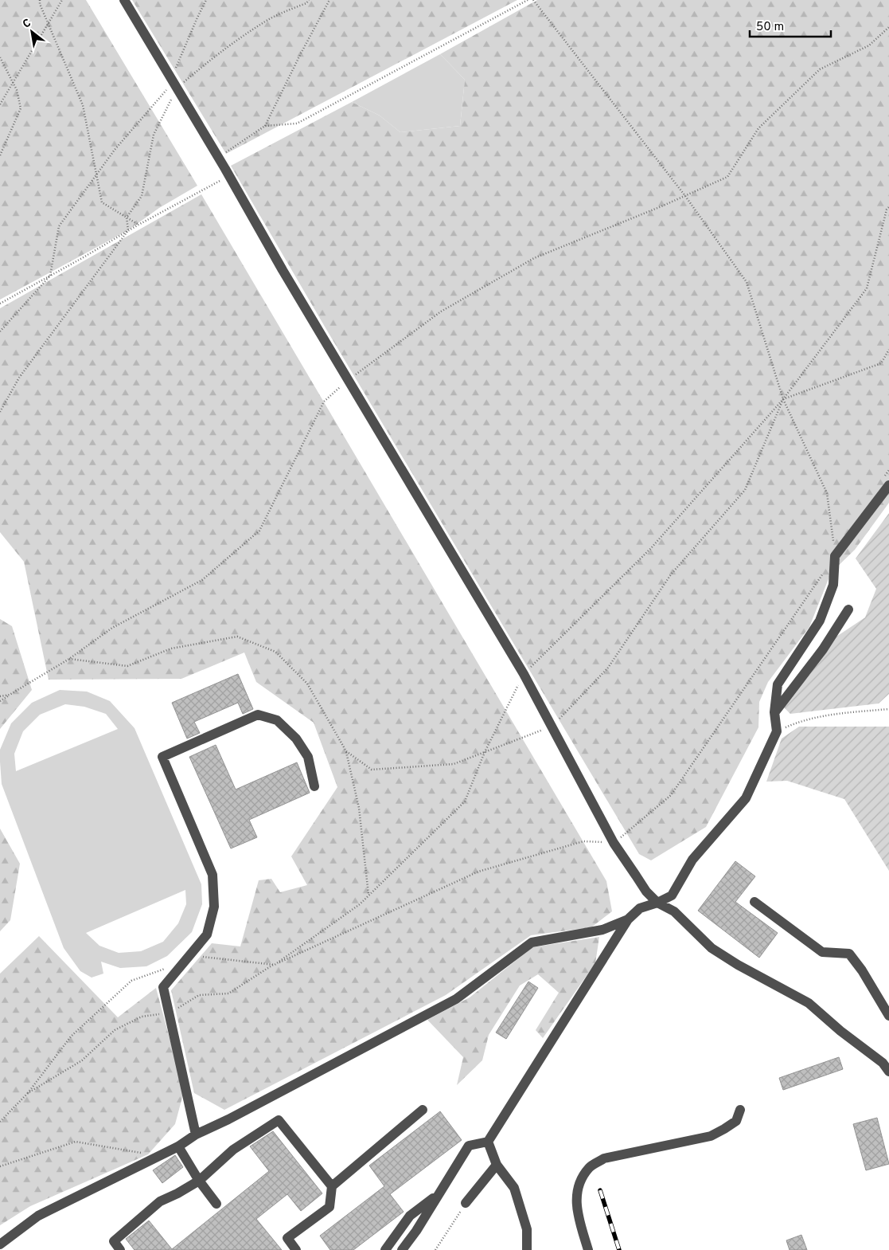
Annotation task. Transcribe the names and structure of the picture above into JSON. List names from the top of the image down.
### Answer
{
  "scale_bar": "50 m",
  "north": "top left"
}
